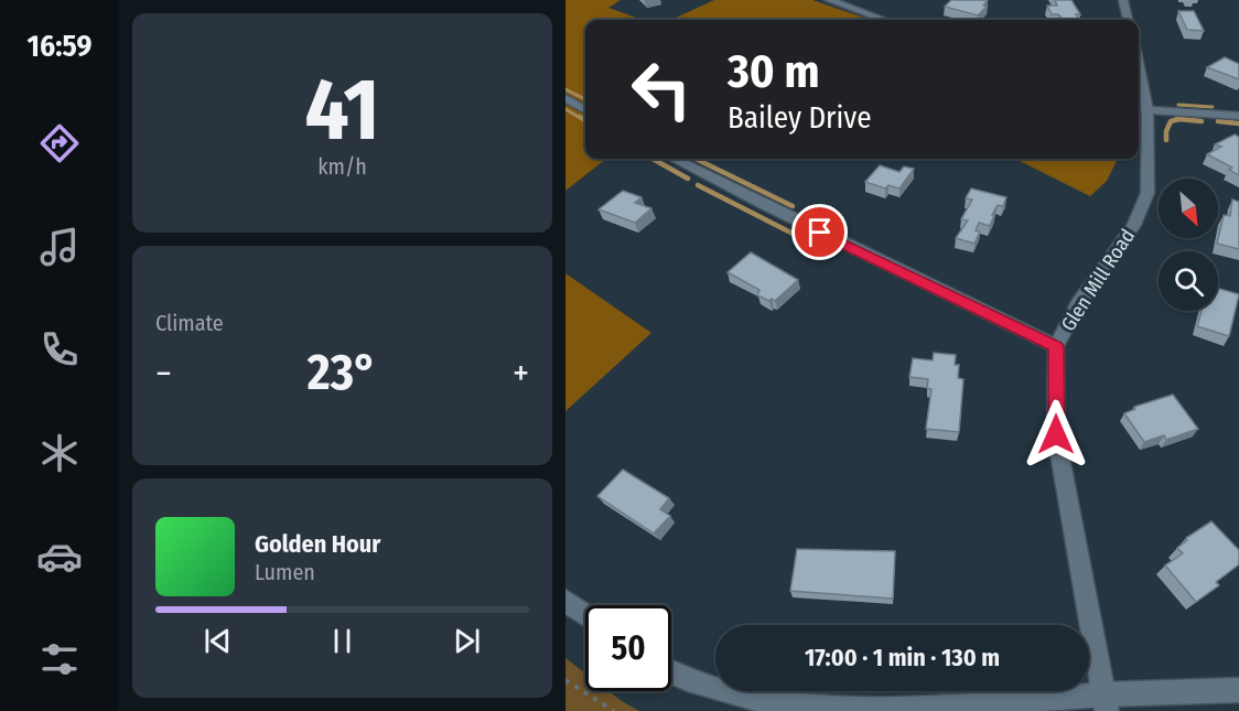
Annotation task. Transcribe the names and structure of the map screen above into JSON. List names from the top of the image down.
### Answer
{
  "streets": {
    "street": ["Glen Mill Road"]
  },
  "north": "bottom right",
  "page": {
    "tabs": "16:59",
    "tile": [
      ["41", "km/h"],
      "Climate"
    ],
    "turn": ["30 m", "Bailey Drive"],
    "heat": ["−", "23°", "+"],
    "song": ["Golden Hour", "Lumen"],
    "limit": "50",
    "trip": "17:00 · 1 min · 130 m"
  }
}
